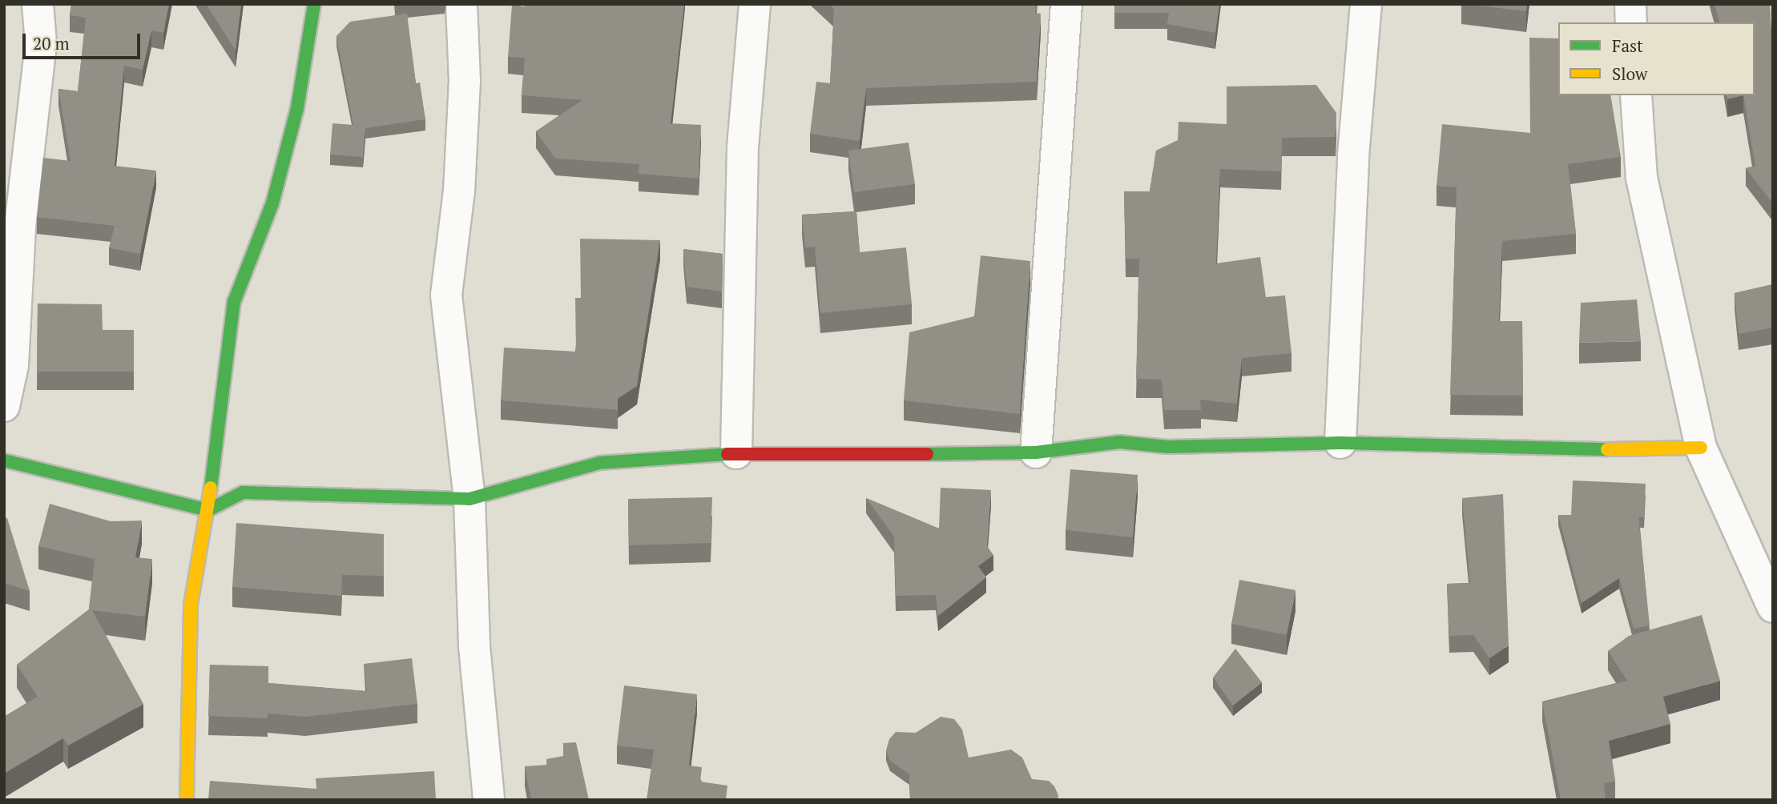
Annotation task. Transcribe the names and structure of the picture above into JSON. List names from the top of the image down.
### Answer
{
  "legend": ["Fast", "Slow"],
  "scale_bar": "20 m"
}
